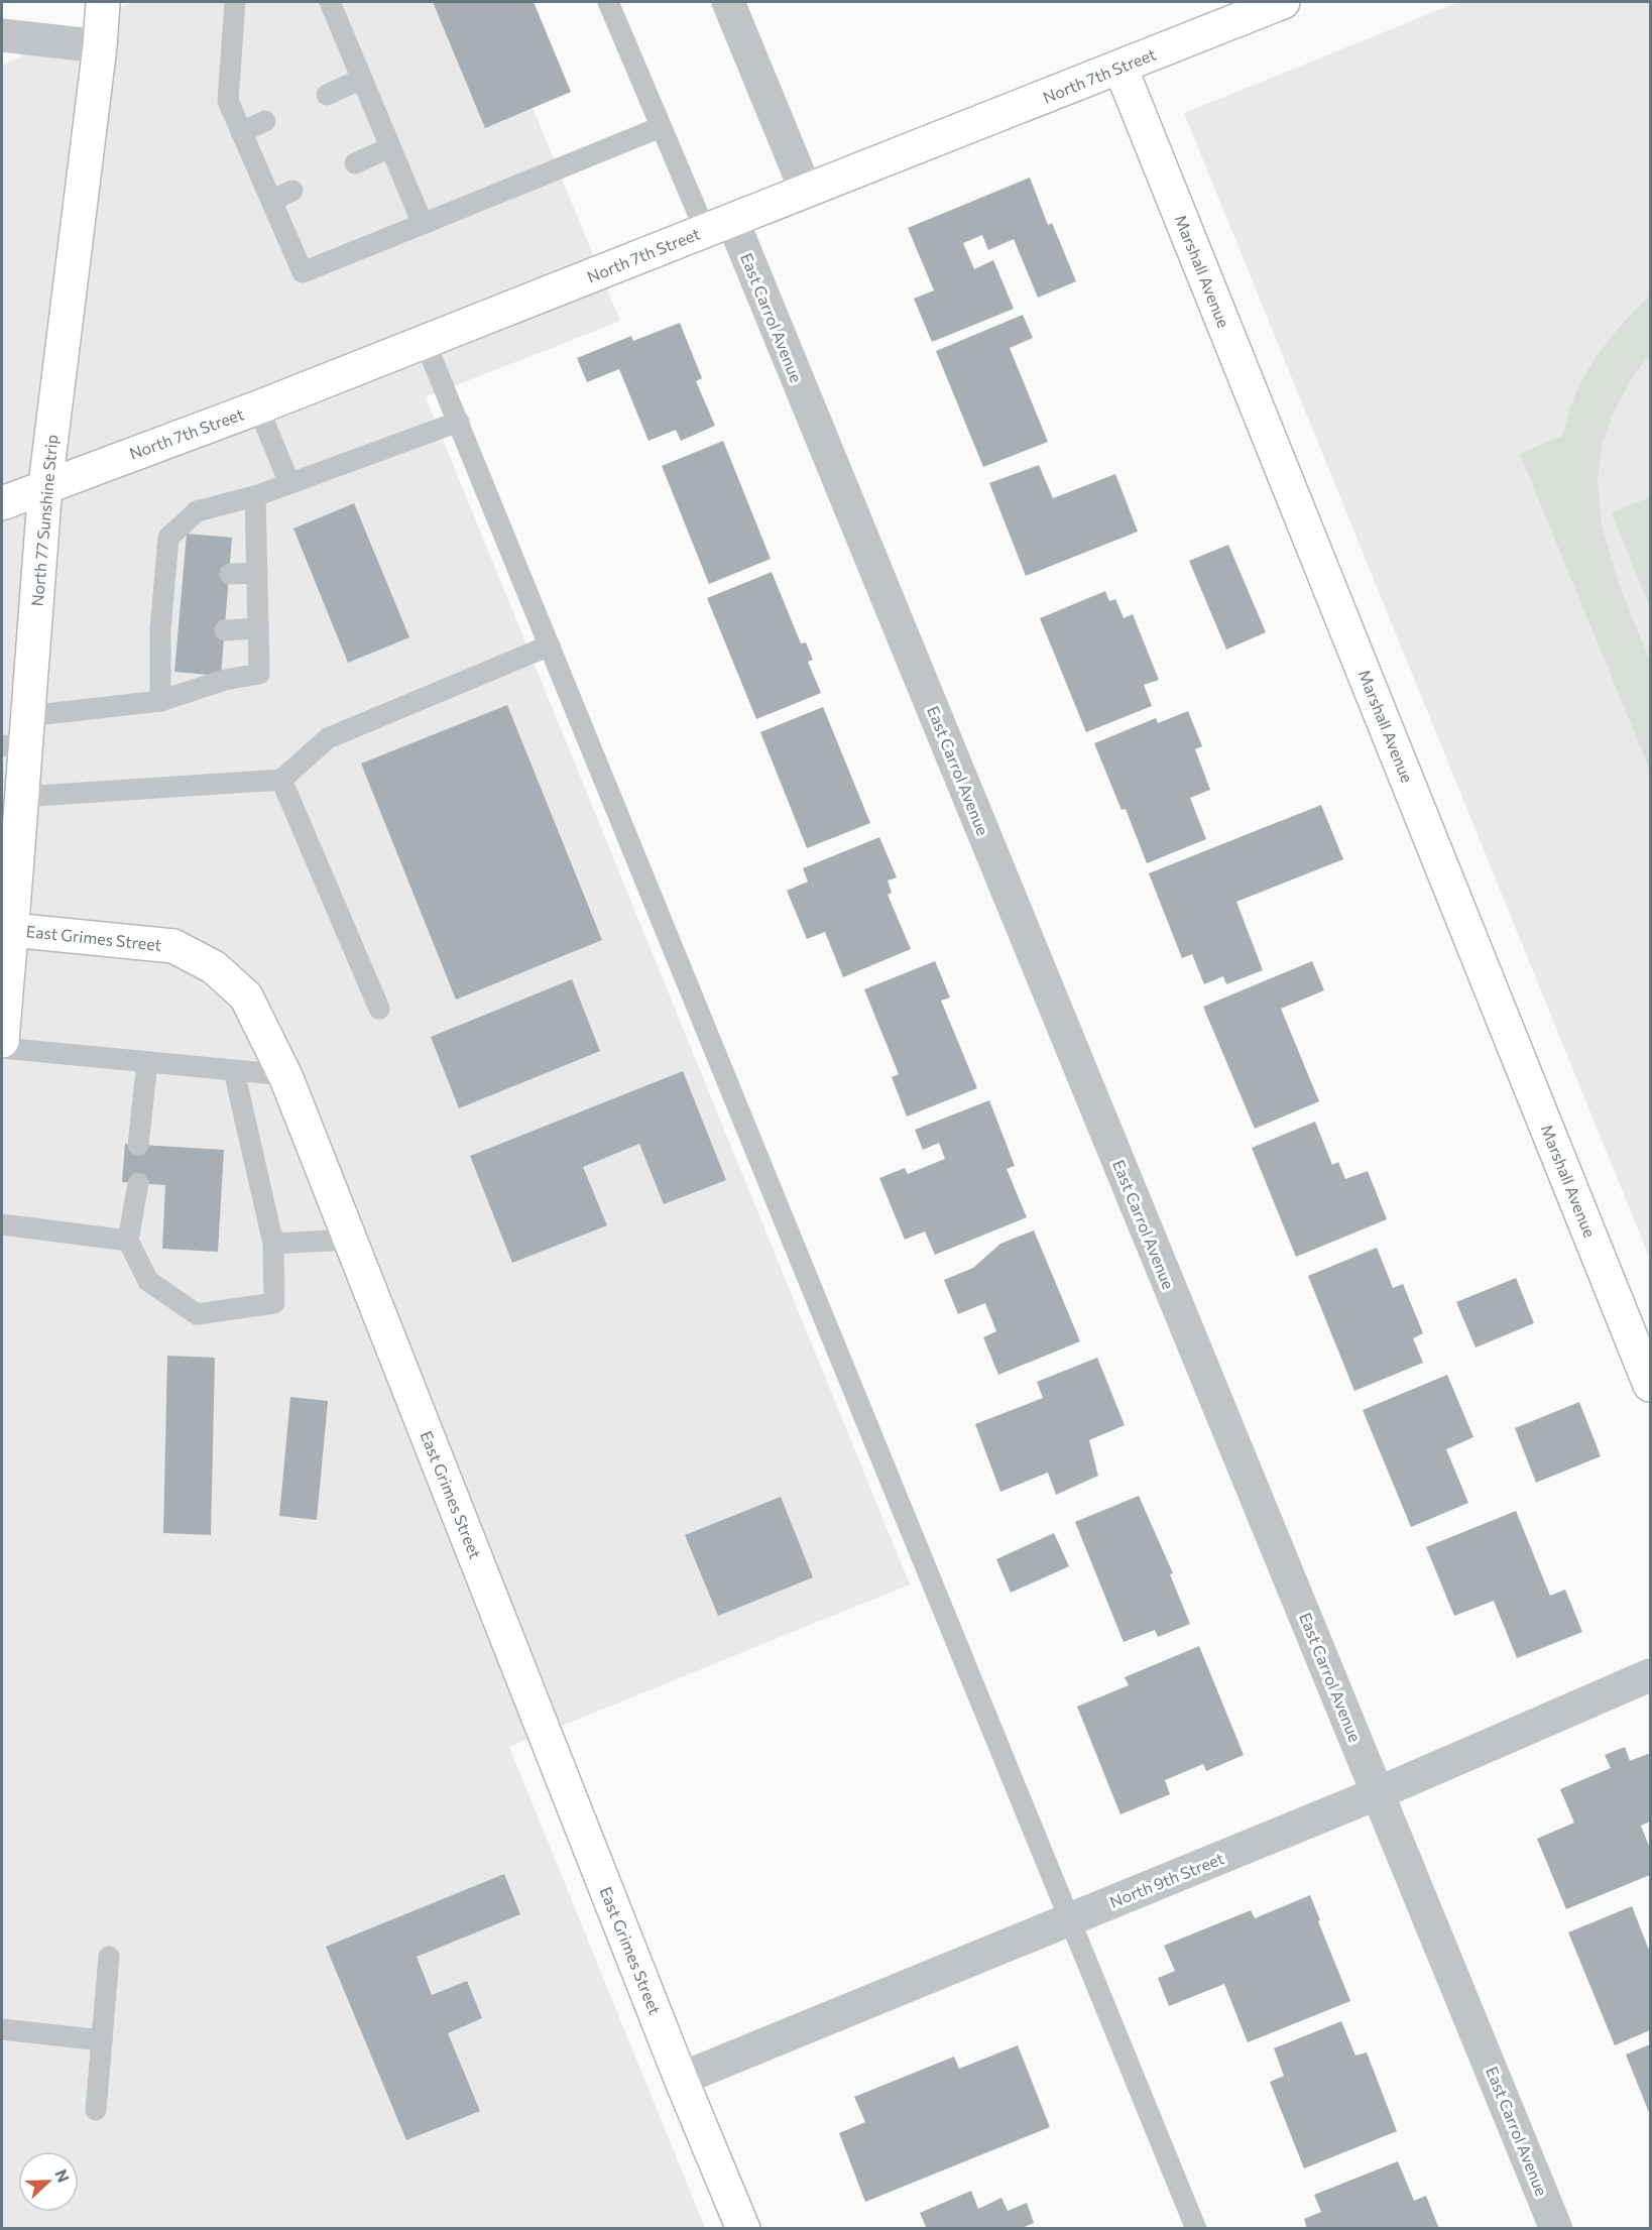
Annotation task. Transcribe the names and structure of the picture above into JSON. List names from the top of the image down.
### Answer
{
  "streets": {
    "street": [
      "North 7th Street",
      "Marshall Avenue",
      "East Carrol Avenue",
      "North 77 Sunshine Strip",
      "East Grimes Street",
      "North 9th Street"
    ]
  },
  "crossings": [
    ["North 7th Street", "Marshall Avenue"],
    ["North 7th Street", "East Carrol Avenue"],
    ["North 7th Street", "North 77 Sunshine Strip"],
    ["East Carrol Avenue", "North 9th Street"],
    ["North 77 Sunshine Strip", "East Grimes Street"],
    ["East Grimes Street", "North 9th Street"]
  ],
  "north": "right"
}
